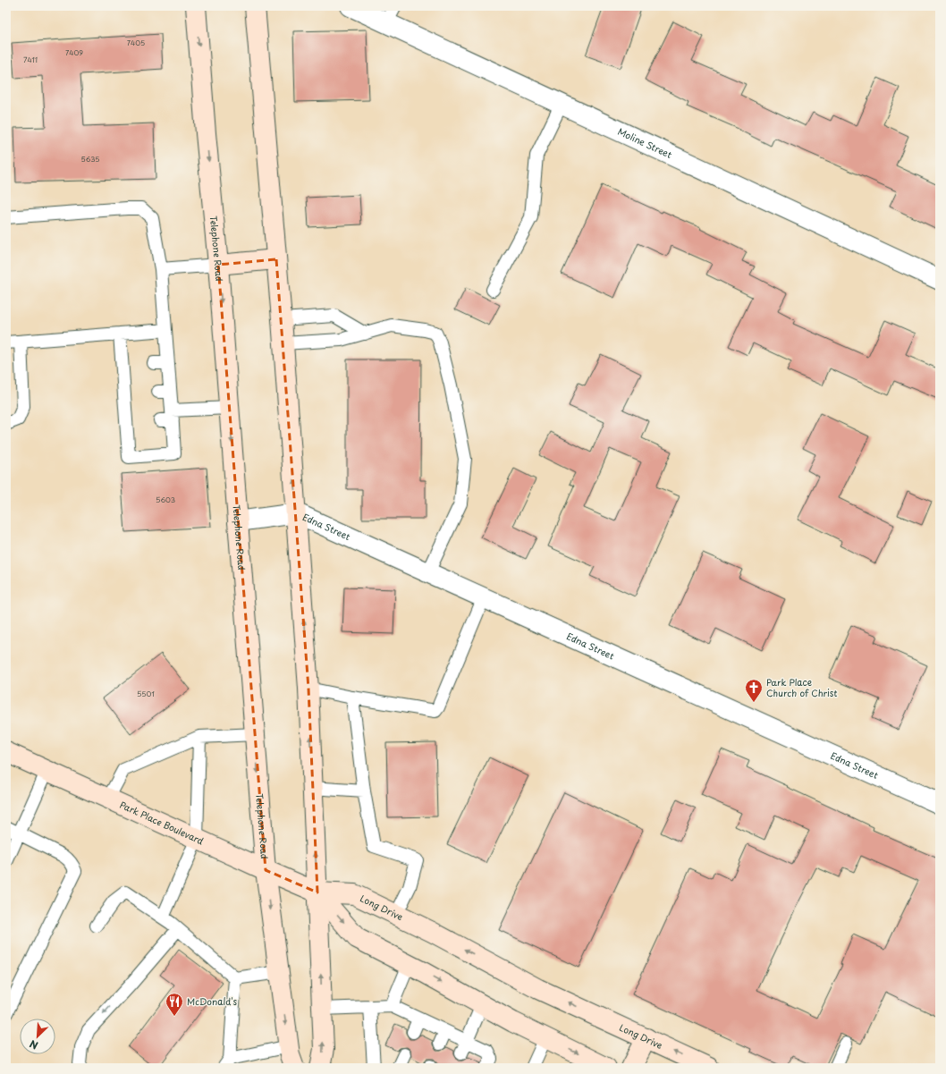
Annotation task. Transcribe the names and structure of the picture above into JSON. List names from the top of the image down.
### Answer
{
  "streets": {
    "main road": ["Telephone Road", "Park Place Boulevard", "Long Drive"],
    "street": ["Moline Street", "Edna Street"]
  },
  "crossings": [
    ["Telephone Road", "Edna Street"],
    ["Telephone Road", "Park Place Boulevard"],
    ["Park Place Boulevard", "Long Drive"]
  ],
  "places": {
    "church": ["Park Place Church of Christ"],
    "restaurant": ["McDonald's"]
  },
  "house_numbers": [
    "7405",
    "7409",
    "7411",
    "5635",
    "5603",
    "5501"
  ],
  "north": "bottom left"
}
